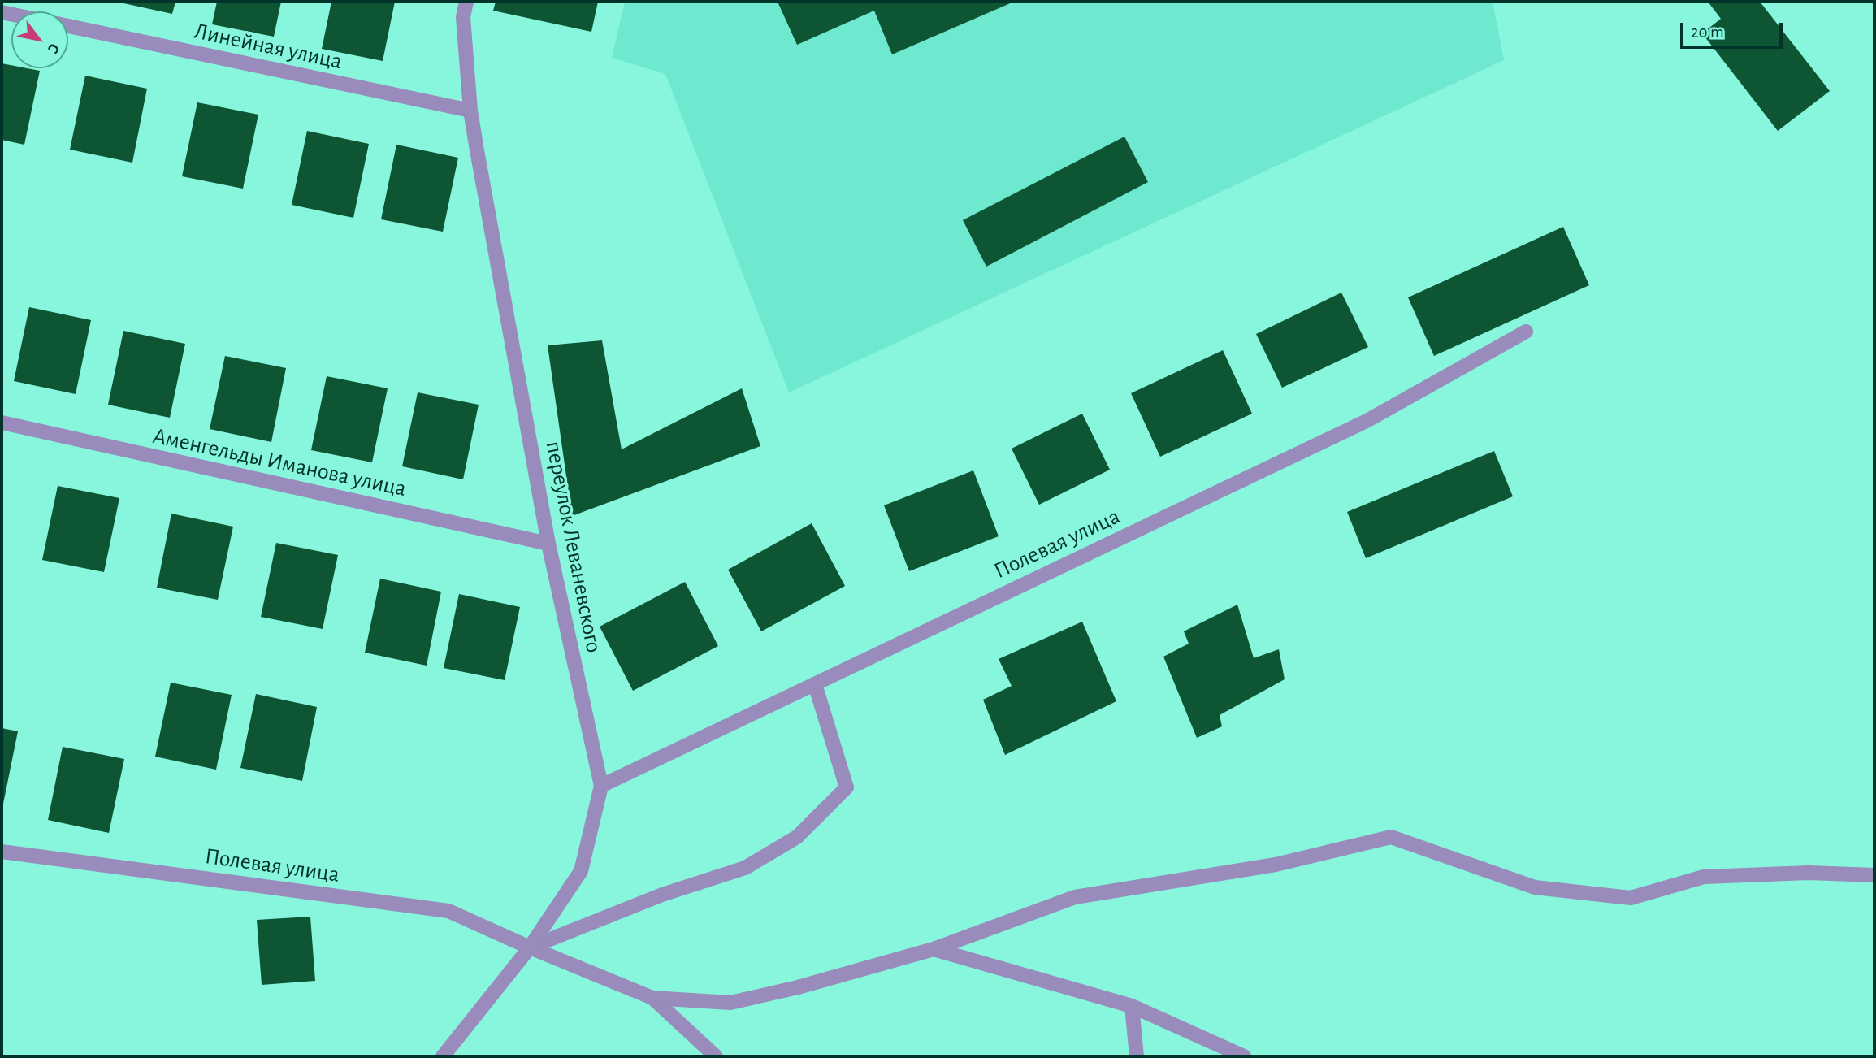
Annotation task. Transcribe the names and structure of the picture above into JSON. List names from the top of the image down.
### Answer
{
  "streets": {
    "street": [
      "Линейная улица",
      "Аменгельды Иманова улица",
      "Полевая улица",
      "переулок Леваневского"
    ]
  },
  "crossings": [
    ["Линейная улица", "переулок Леваневского"],
    ["Аменгельды Иманова улица", "переулок Леваневского"],
    ["Полевая улица", "переулок Леваневского"]
  ],
  "scale_bar": "20 m",
  "north": "bottom right"
}
